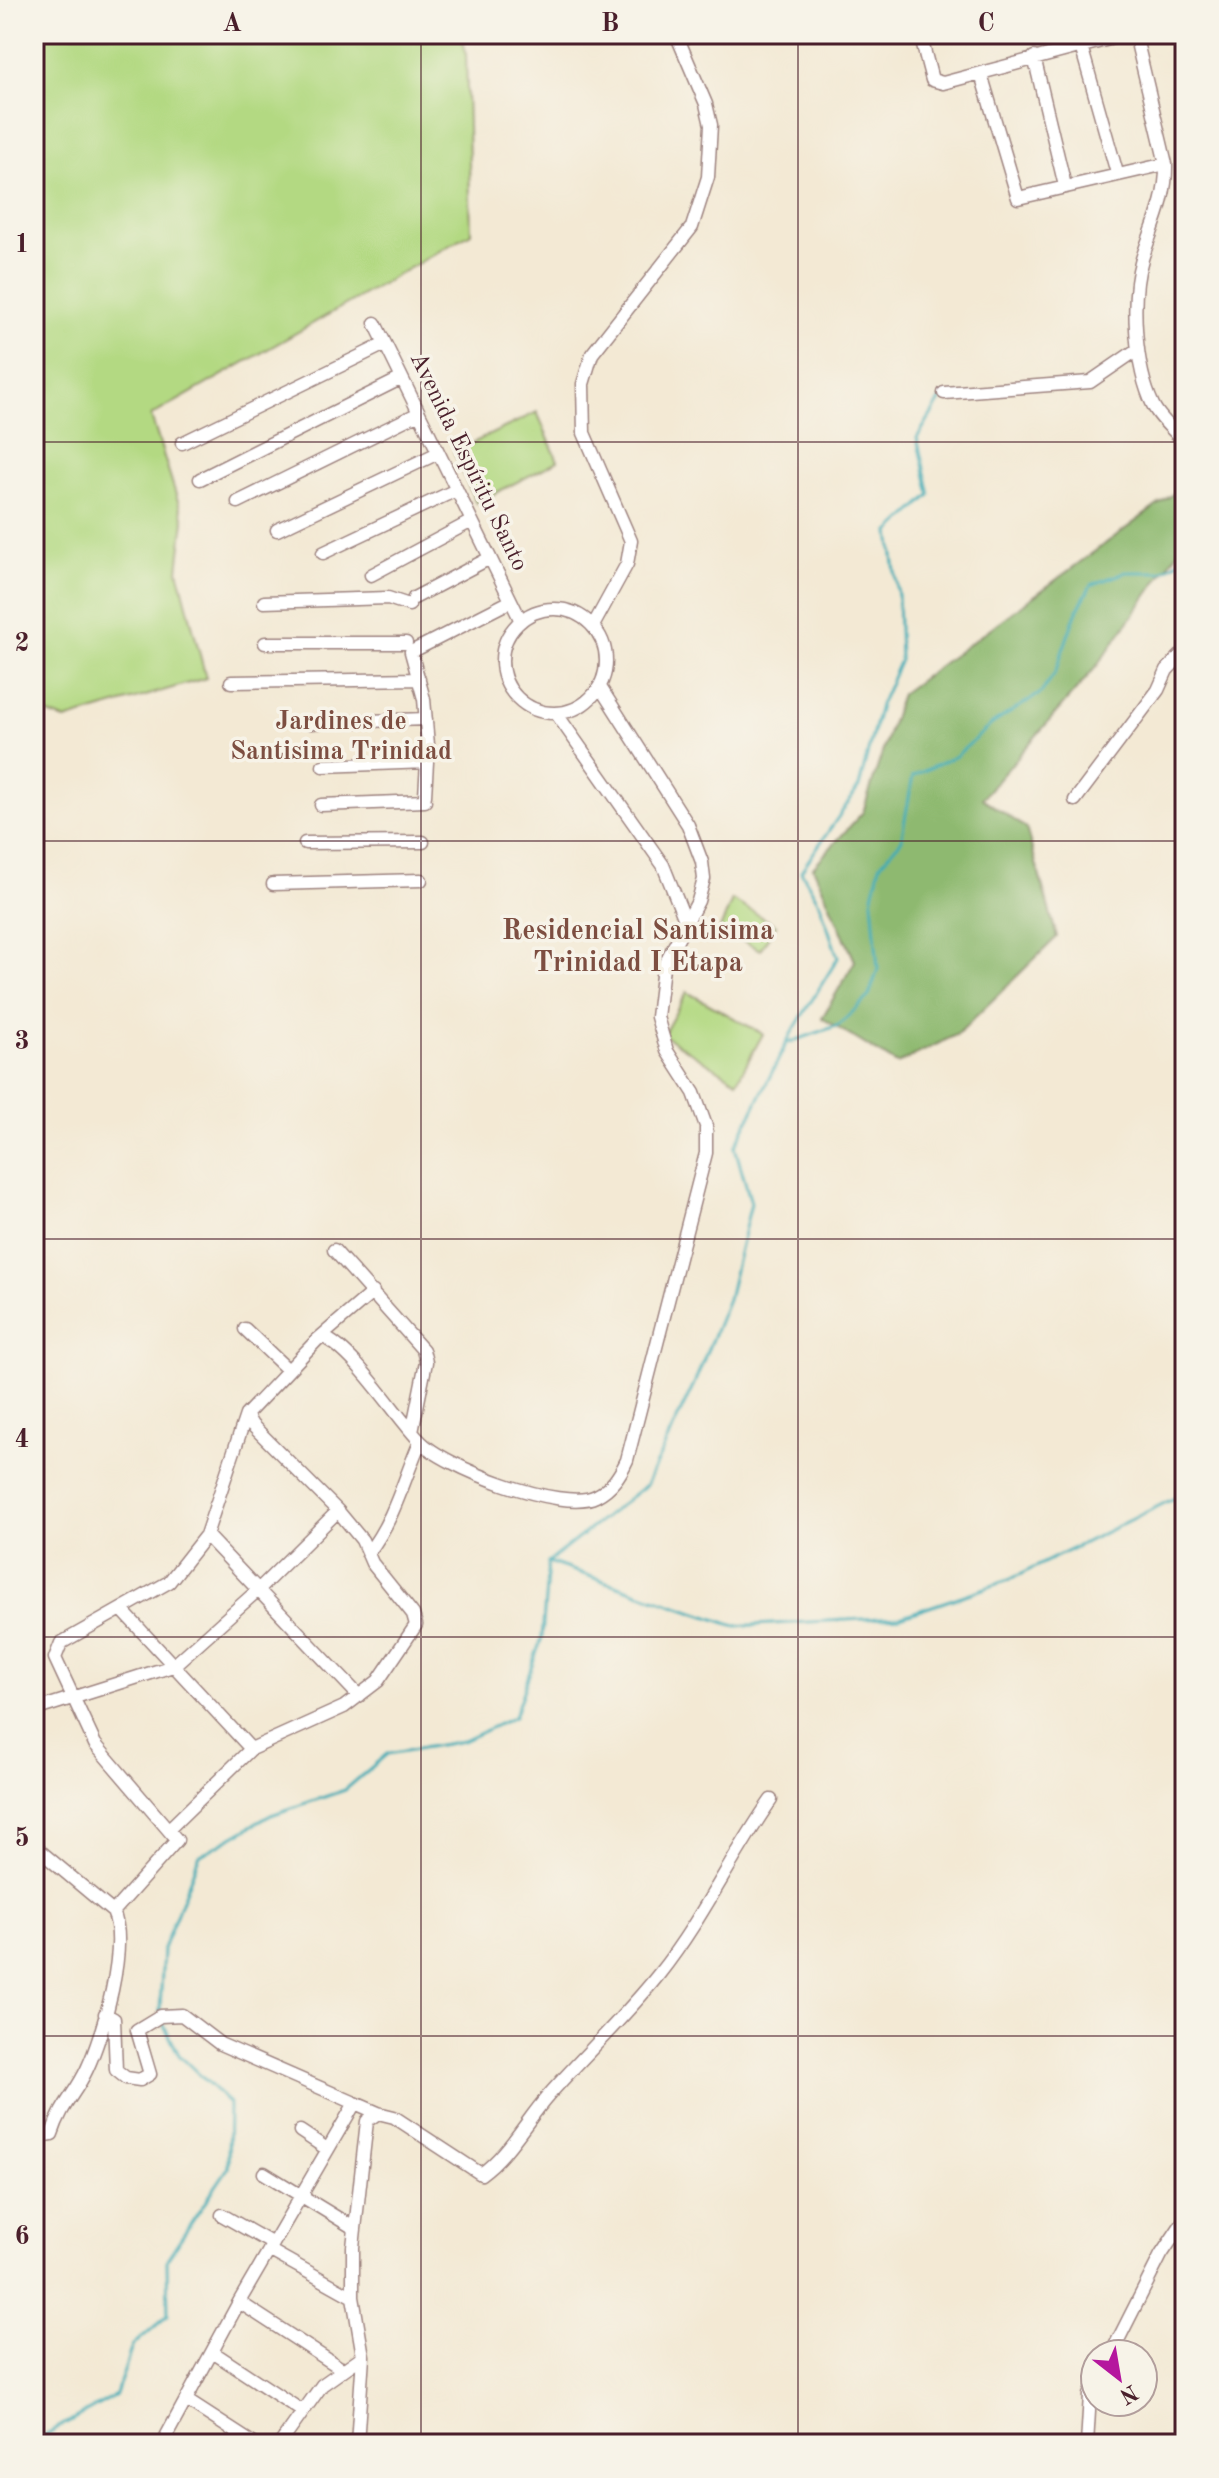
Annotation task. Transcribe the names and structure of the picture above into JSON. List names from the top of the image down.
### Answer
{
  "streets": {
    "street": ["Avenida Espíritu Santo"]
  },
  "districts": ["Jardines de Santisima Trinidad", "Residencial Santisima Trinidad I Etapa"],
  "north": "bottom right",
  "grid": {
    "columns": ["A", "B", "C"],
    "rows": [
      "1",
      "2",
      "3",
      "4",
      "5",
      "6"
    ]
  }
}
